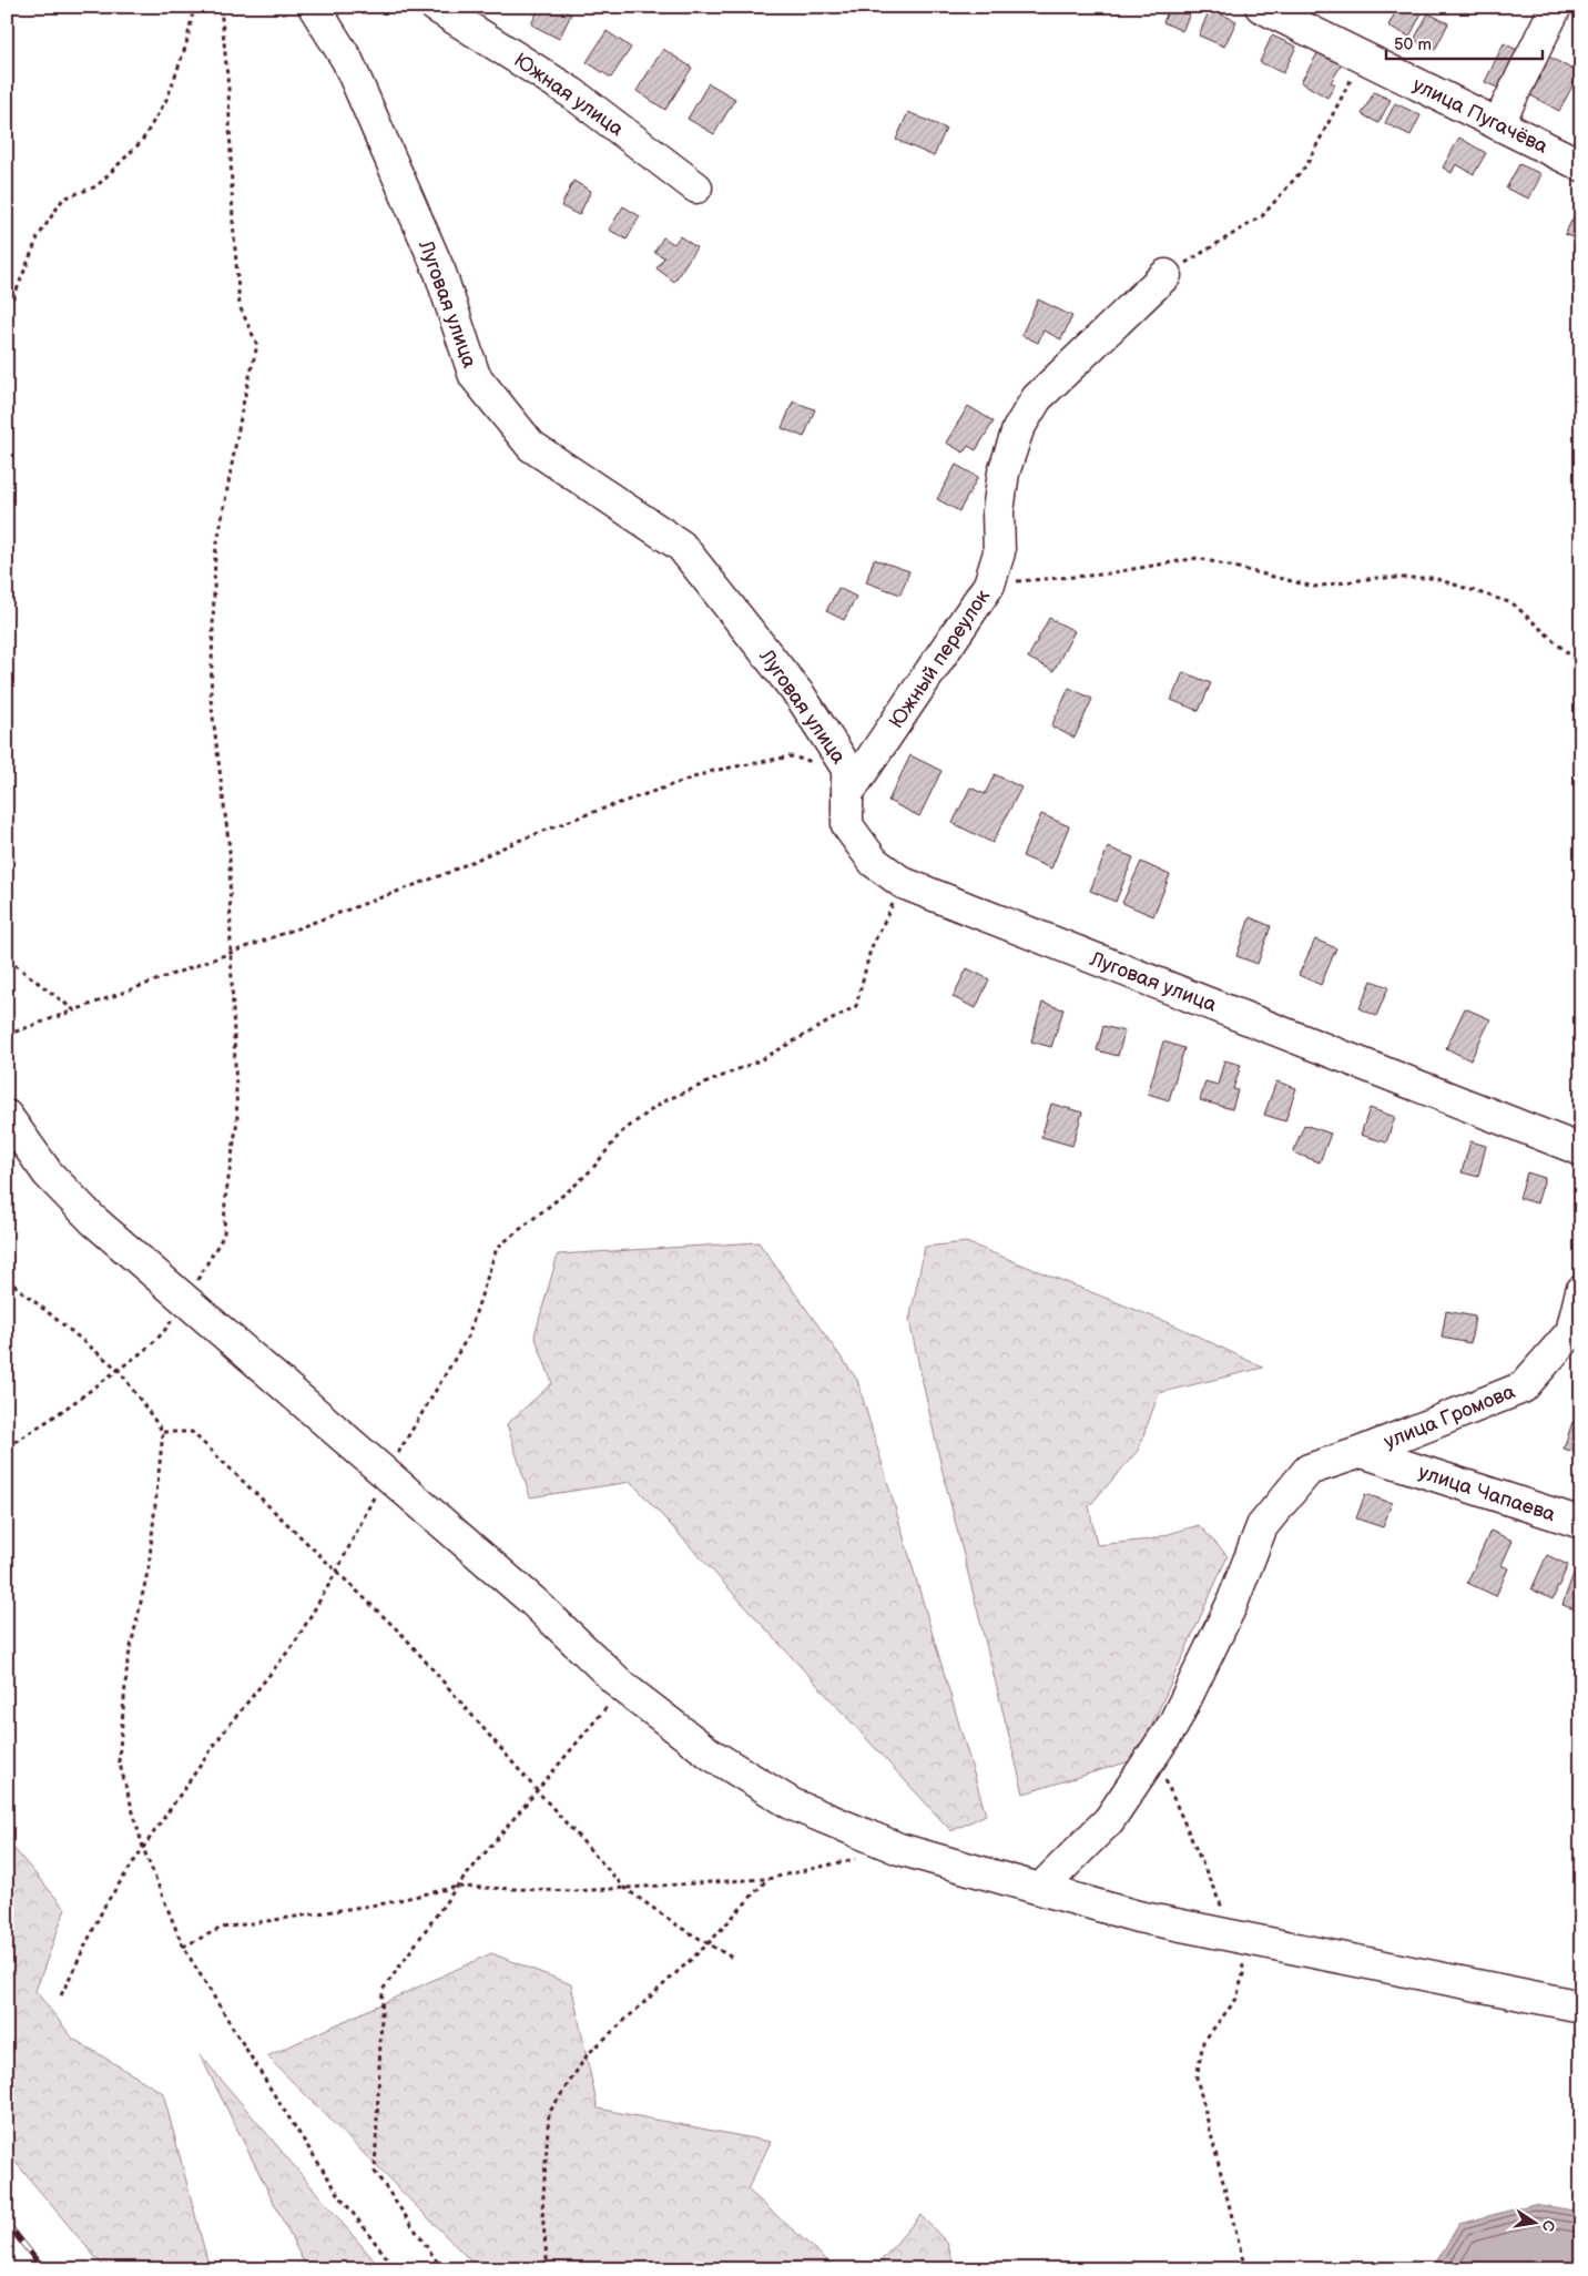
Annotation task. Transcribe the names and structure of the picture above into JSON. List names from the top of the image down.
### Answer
{
  "streets": {
    "street": [
      "Южная улица",
      "улица Пугачёва",
      "Луговая улица",
      "Южный переулок",
      "улица Громова",
      "улица Чапаева"
    ]
  },
  "crossings": [
    ["Луговая улица", "Южный переулок"],
    ["улица Громова", "улица Чапаева"]
  ],
  "scale_bar": "50 m",
  "north": "right"
}
